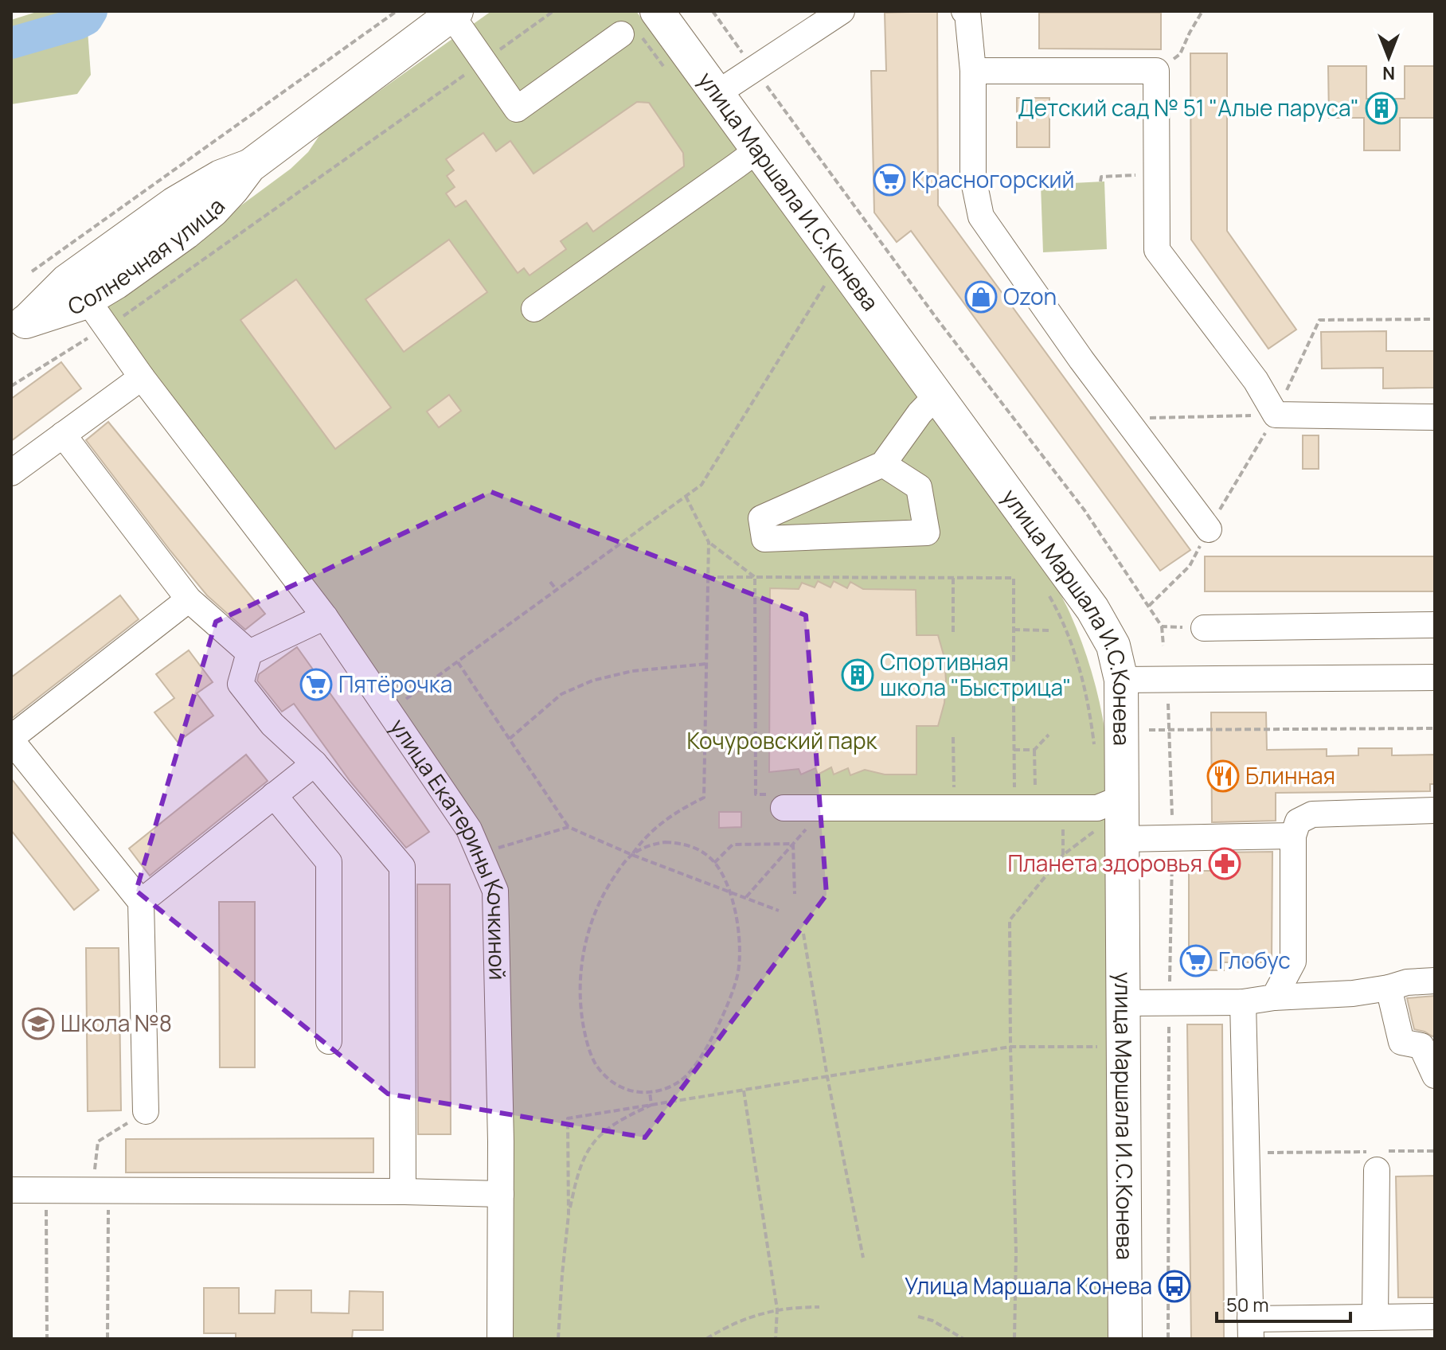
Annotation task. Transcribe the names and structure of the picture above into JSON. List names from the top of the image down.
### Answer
{
  "streets": {
    "main road": ["улица Маршала И.С.Конева", "Солнечная улица"],
    "street": ["улица Екатерины Кочкиной"]
  },
  "crossings": [
    ["Солнечная улица", "улица Екатерины Кочкиной"]
  ],
  "parks": ["Кочуровский парк"],
  "places": {
    "building": ["Детский сад № 51 \"Алые паруса\"", "Спортивная школа \"Быстрица\""],
    "supermarket": ["Красногорский", "Пятёрочка", "Глобус"],
    "shop": ["Ozon"],
    "restaurant": ["Блинная"],
    "pharmacy": ["Планета здоровья"],
    "school or university": ["Школа №8"],
    "bus stop": ["Улица Маршала Конева"]
  },
  "scale_bar": "50 m",
  "north": "bottom"
}
